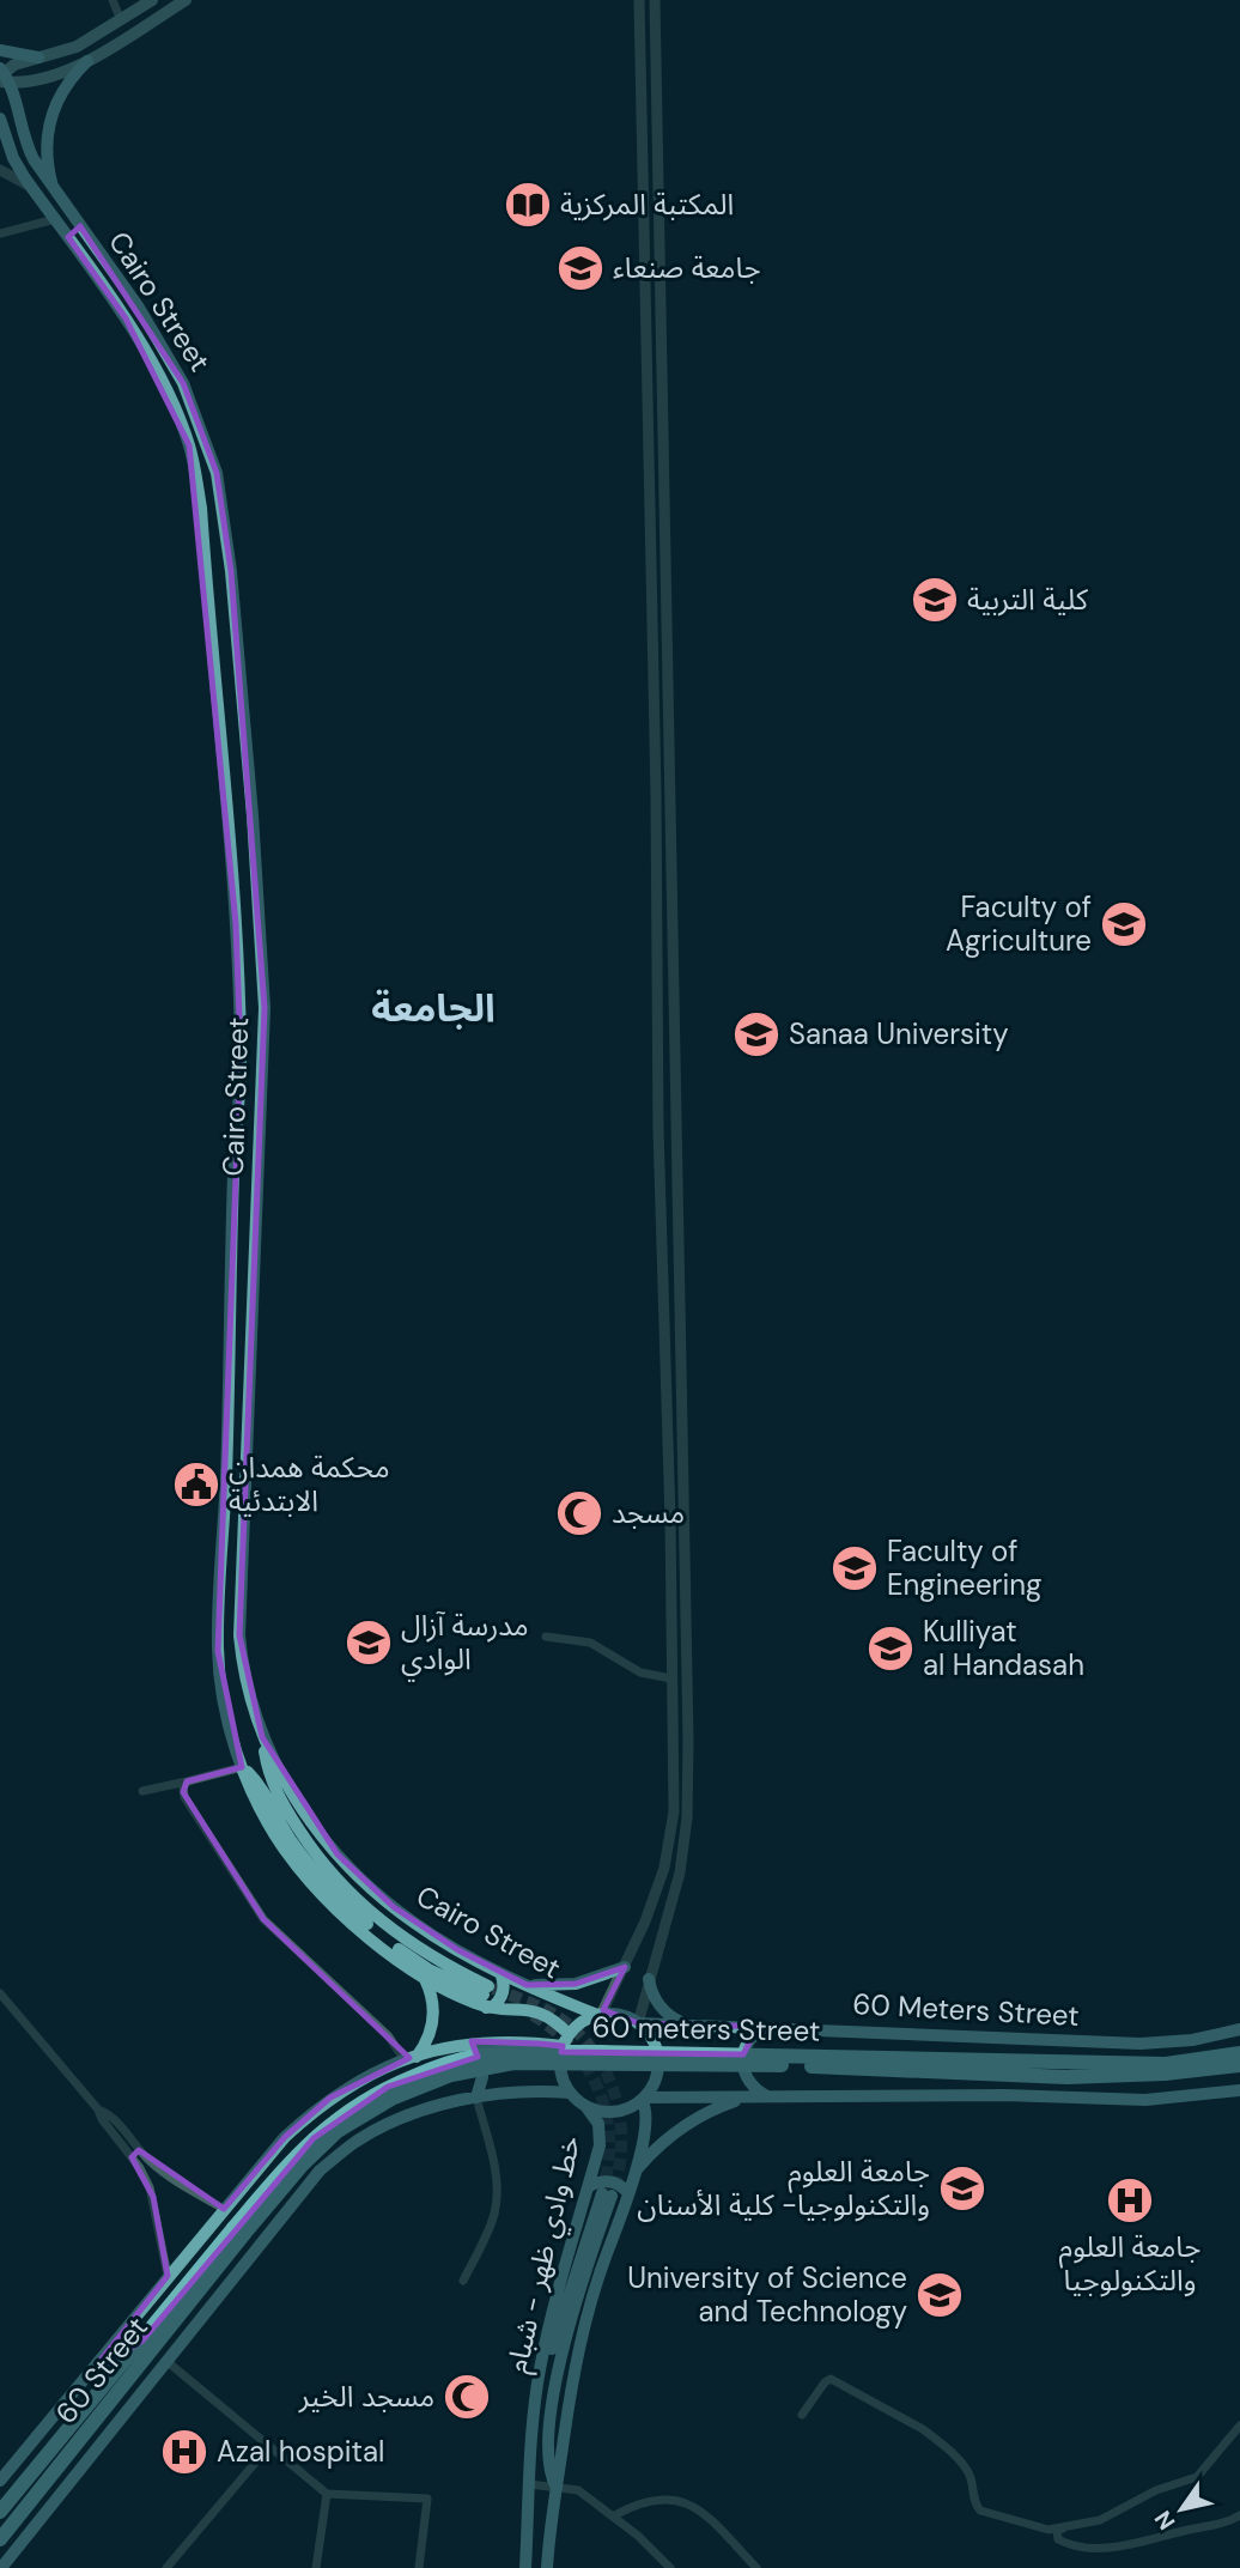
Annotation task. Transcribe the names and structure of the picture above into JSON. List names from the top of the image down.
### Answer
{
  "streets": {
    "highway": ["60 meters Street", "60 Street"],
    "main road": ["Cairo Street", "60 Meters Street", "خط وادي ظهر - شبام"]
  },
  "crossings": [
    ["Cairo Street", "60 Meters Street"],
    ["Cairo Street", "خط وادي ظهر - شبام"],
    ["60 Meters Street", "خط وادي ظهر - شبام"],
    ["60 meters Street", "60 Street"]
  ],
  "districts": ["الجامعة"],
  "places": {
    "library": ["المكتبة المركزية"],
    "school or university": [
      "جامعة صنعاء",
      "كلية التربية",
      "Faculty of Agriculture",
      "Sanaa University",
      "Faculty of Engineering",
      "مدرسة آزال الوادي",
      "Kulliyat al Handasah",
      "جامعة العلوم والتكنولوجيا- كلية الأسنان",
      "University of Science and Technology"
    ],
    "public building": ["محكمة همدان الابتدئية"],
    "mosque": ["مسجد", "مسجد الخير"],
    "hospital": ["جامعة العلوم والتكنولوجيا", "Azal hospital"]
  },
  "north": "bottom left"
}
